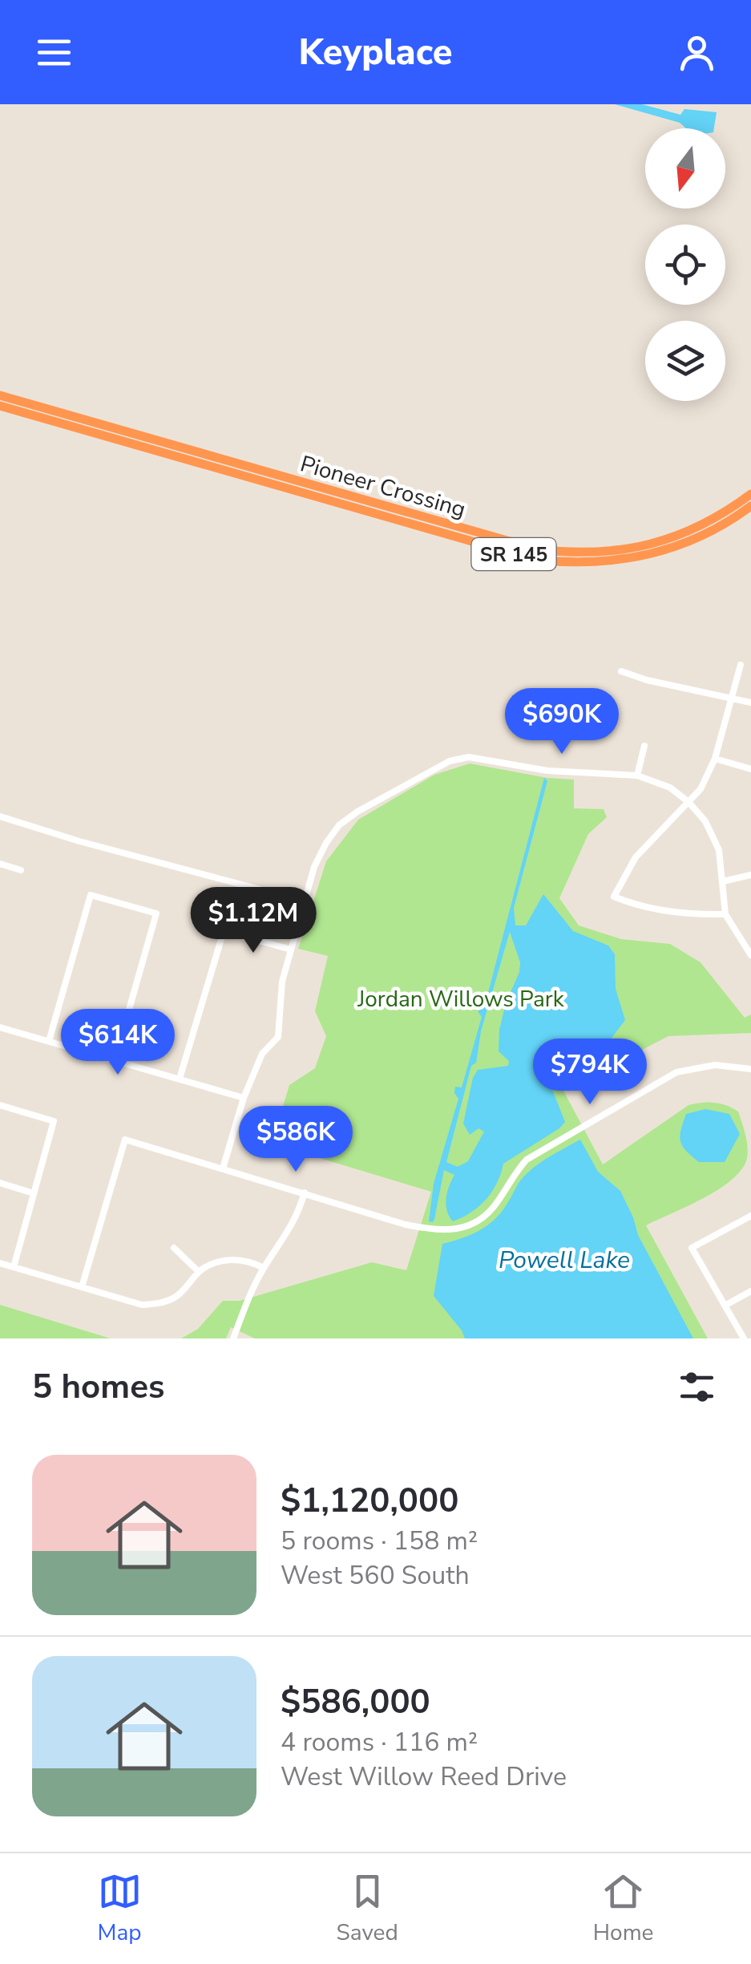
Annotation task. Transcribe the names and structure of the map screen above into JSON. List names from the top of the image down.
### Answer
{
  "streets": {
    "highway": ["Pioneer Crossing", "SR 145"]
  },
  "water": ["Powell Lake"],
  "parks": ["Jordan Willows Park"],
  "north": "bottom",
  "page": {
    "header": "Keyplace",
    "price": [
      "$690K",
      "$1.12M",
      "$614K",
      "$794K",
      "$586K"
    ],
    "heading": "5 homes",
    "list": [
      {
        "name": "$1,120,000",
        "note": "5 rooms · 158 m² · West 560 South"
      },
      {
        "name": "$586,000",
        "note": "4 rooms · 116 m² · West Willow Reed Drive"
      }
    ],
    "tabs": ["Map", "Saved", "Home"]
  }
}
